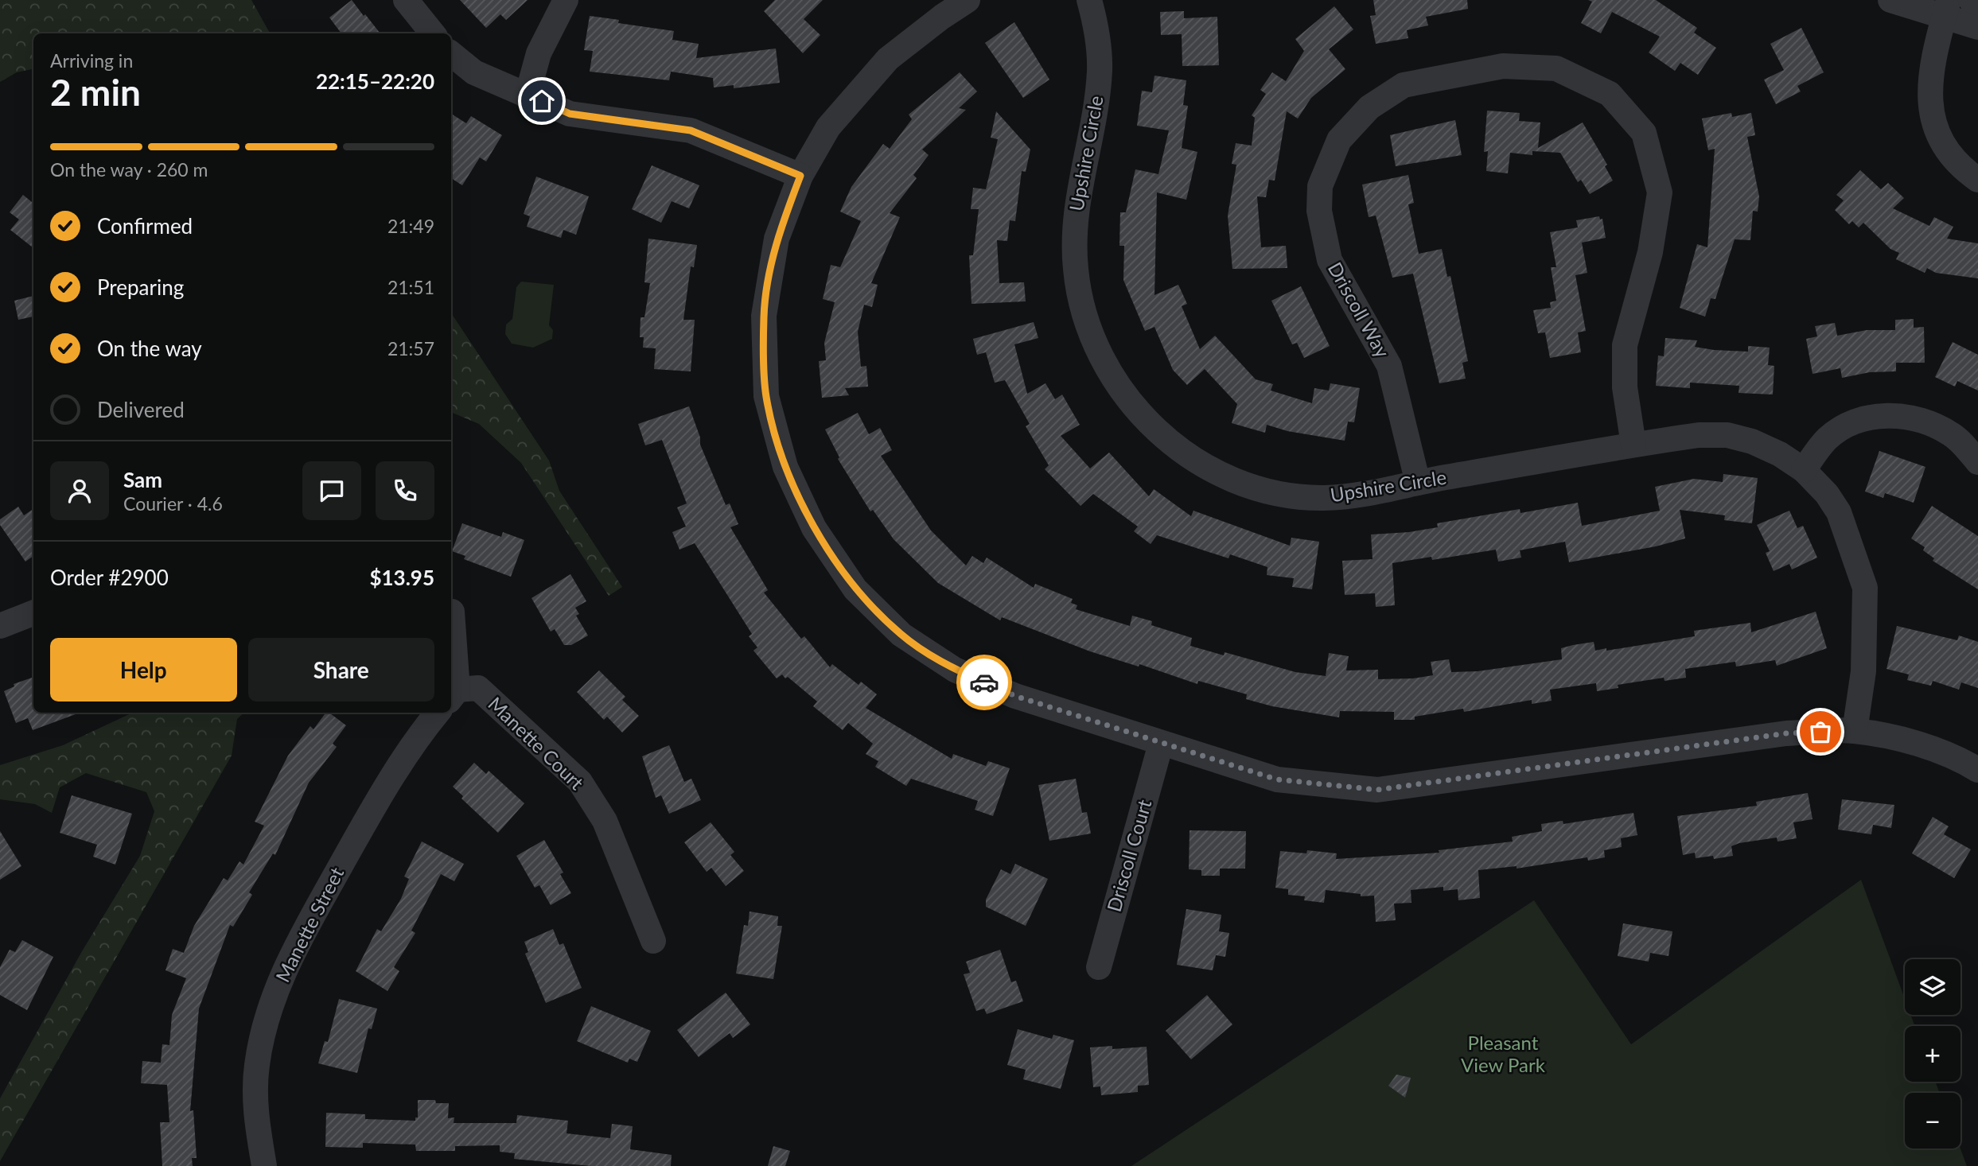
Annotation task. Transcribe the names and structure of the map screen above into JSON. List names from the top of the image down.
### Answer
{
  "streets": {
    "street": [
      "Upshire Circle",
      "Driscoll Way",
      "Manette Court",
      "Driscoll Court",
      "Manette Street"
    ]
  },
  "crossings": [
    ["Upshire Circle", "Driscoll Way"]
  ],
  "parks": ["Pleasant View Park"],
  "page": {
    "heading": ["2 min", "Arriving in", "22:15–22:20"],
    "panel": [
      "Sam",
      "Courier · 4.6",
      "Order #2900",
      "$13.95"
    ],
    "bar": "On the way · 260 m",
    "list": [
      ["Confirmed", "21:49"],
      ["Preparing", "21:51"],
      ["On the way", "21:57"],
      "Delivered"
    ],
    "buttons": ["Help", "Share"],
    "map_buttons": ["+", "−"]
  }
}
